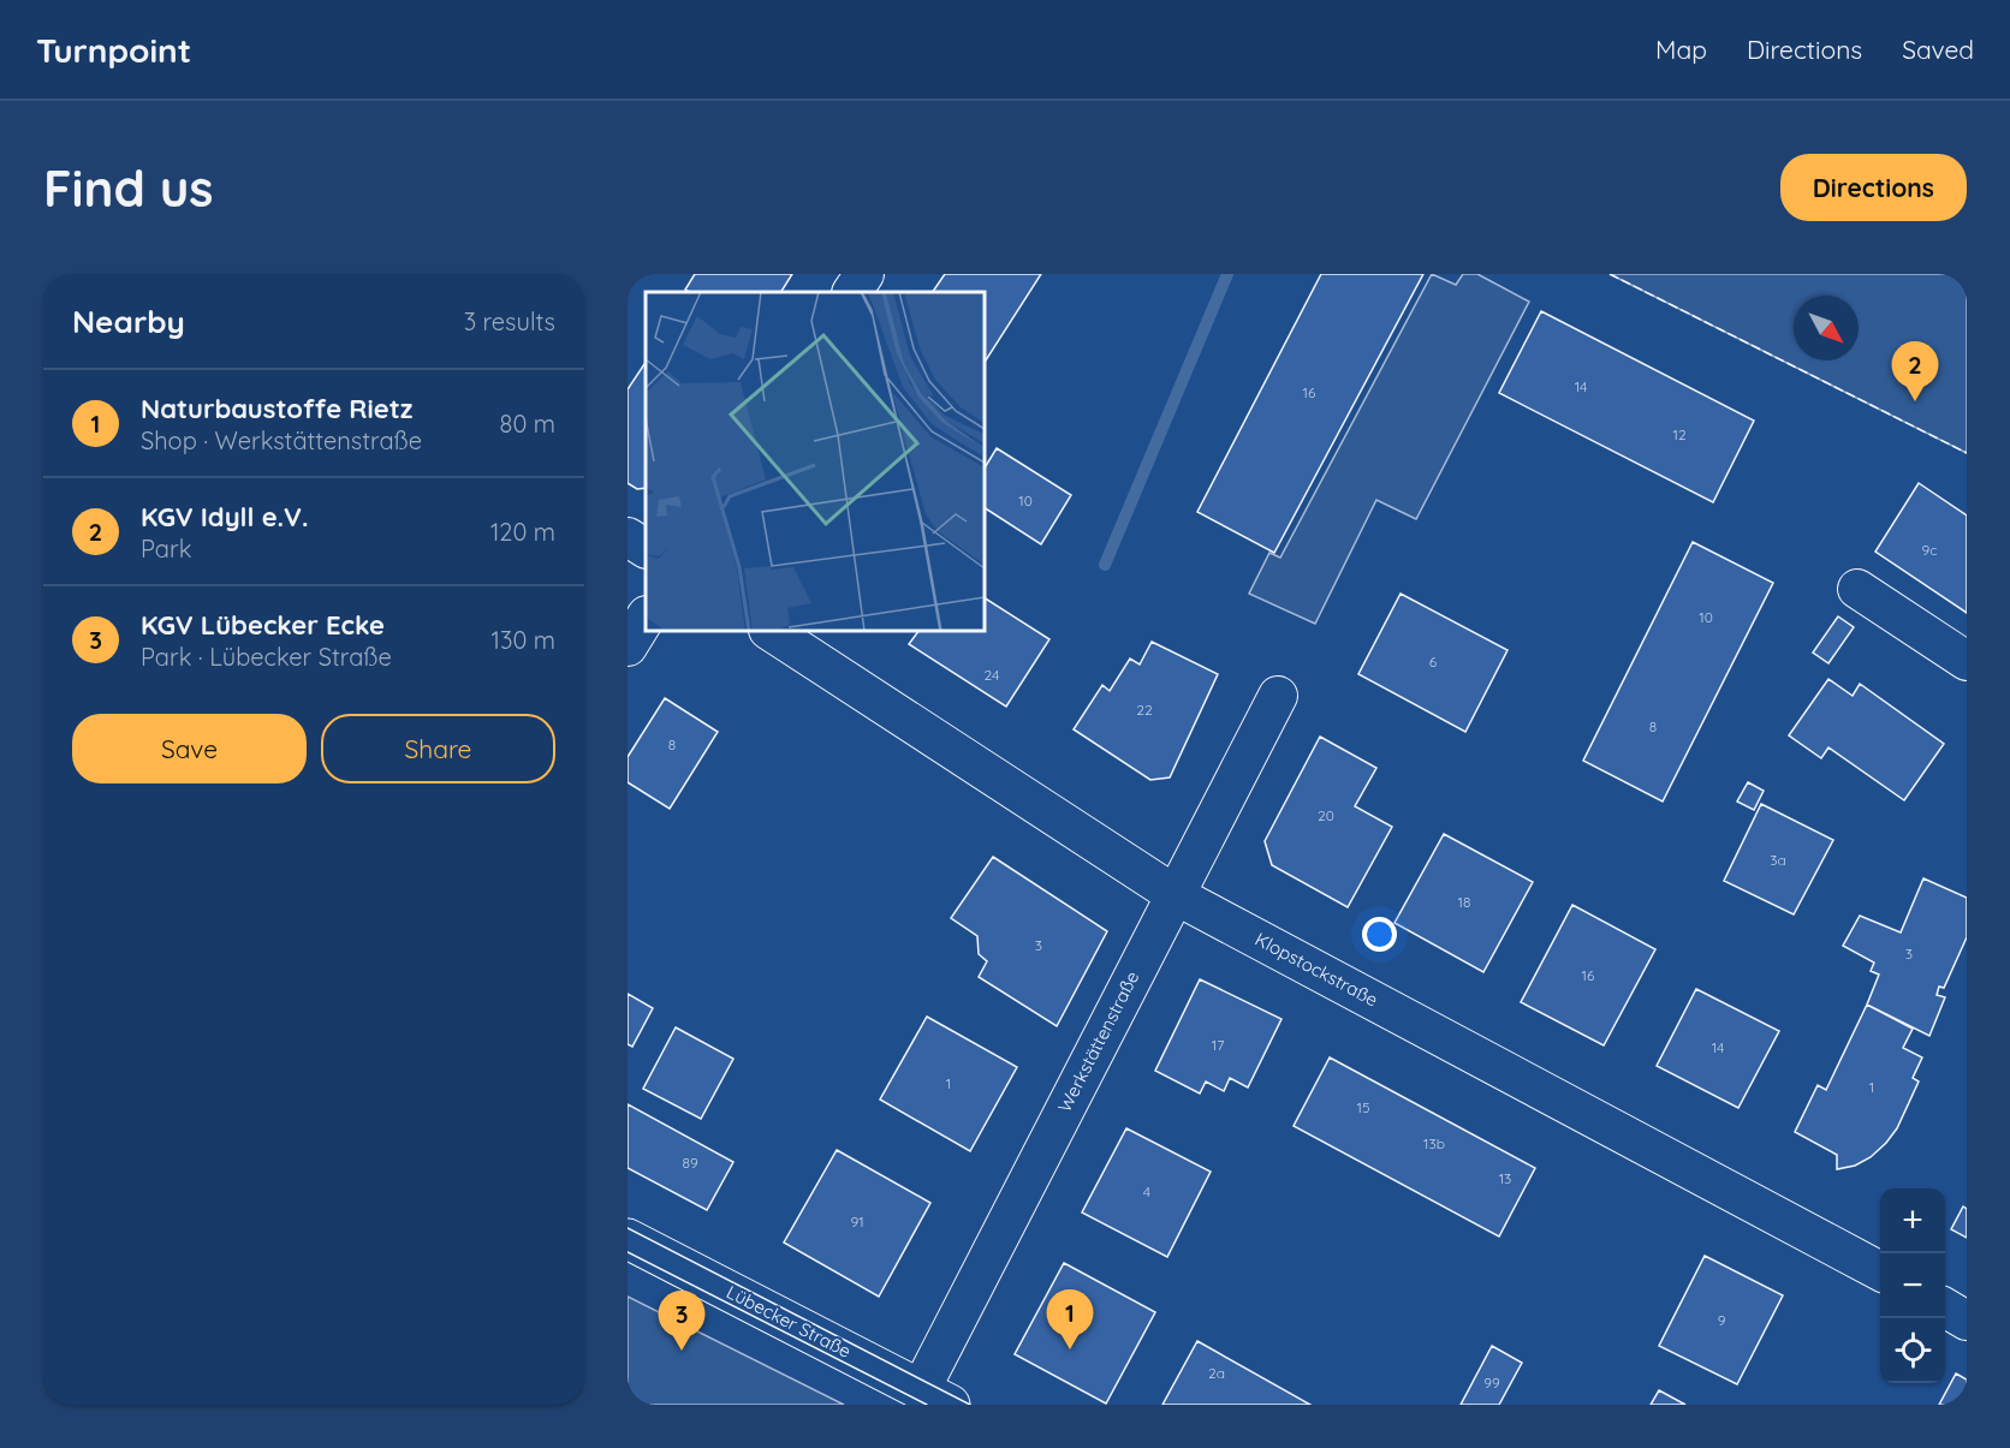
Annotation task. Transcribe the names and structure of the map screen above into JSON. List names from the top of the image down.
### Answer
{
  "streets": {
    "street": ["Klopstockstraße", "Werkstättenstraße", "Lübecker Straße"]
  },
  "crossings": [
    ["Klopstockstraße", "Werkstättenstraße"],
    ["Werkstättenstraße", "Lübecker Straße"]
  ],
  "house_numbers": [
    "14",
    "16",
    "12",
    "10",
    "9c",
    "10",
    "6",
    "24",
    "22",
    "8",
    "8",
    "20",
    "3a",
    "18",
    "3",
    "3",
    "16",
    "17",
    "14",
    "1",
    "1",
    "15",
    "13b",
    "89",
    "13",
    "4",
    "91",
    "9",
    "2a",
    "99"
  ],
  "north": "bottom right",
  "page": {
    "header": "Turnpoint",
    "nav": ["Map", "Directions", "Saved"],
    "buttons": [
      "Directions",
      ["Save", "Share"]
    ],
    "title": "Find us",
    "heading": ["Nearby", "3 results"],
    "pins": ["2", "1", "3"],
    "list": [
      {
        "mark": "1",
        "name": "Naturbaustoffe Rietz",
        "note": "Shop · Werkstättenstraße",
        "value": "80 m"
      },
      {
        "mark": "2",
        "name": "KGV Idyll e.V.",
        "note": "Park",
        "value": "120 m"
      },
      {
        "mark": "3",
        "name": "KGV Lübecker Ecke",
        "note": "Park · Lübecker Straße",
        "value": "130 m"
      }
    ],
    "map_buttons": ["+", "−"]
  }
}
